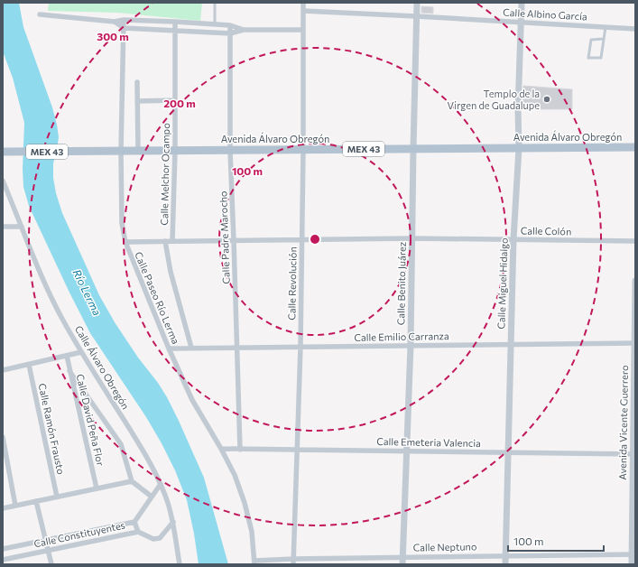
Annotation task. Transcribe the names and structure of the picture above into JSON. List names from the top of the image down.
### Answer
{
  "streets": {
    "main road": ["Avenida Álvaro Obregón", "MEX 43"],
    "street": [
      "Calle Albino García",
      "Calle Melchor Ocampo",
      "Calle Colón",
      "Calle Padre Marocho",
      "Calle Revolución",
      "Calle Benito Juárez",
      "Calle Miguel Hidalgo",
      "Calle Paseo Río Lerma",
      "Calle Emilio Carranza",
      "Calle Álvaro Obregón",
      "Calle David Peña Flor",
      "Avenida Vicente Guerrero",
      "Calle Ramón Frausto",
      "Calle Emeteria Valencia",
      "Calle Constituyentes",
      "Calle Neptuno"
    ]
  },
  "crossings": [
    ["Calle Albino García", "Calle Revolución"],
    ["Calle Albino García", "Calle Benito Juárez"],
    ["Calle Albino García", "Calle Miguel Hidalgo"],
    ["Avenida Álvaro Obregón", "Calle Melchor Ocampo"],
    ["Avenida Álvaro Obregón", "Calle Padre Marocho"],
    ["Avenida Álvaro Obregón", "Calle Revolución"],
    ["Avenida Álvaro Obregón", "Calle Benito Juárez"],
    ["Avenida Álvaro Obregón", "Calle Miguel Hidalgo"],
    ["Avenida Álvaro Obregón", "Calle Paseo Río Lerma"],
    ["Calle Melchor Ocampo", "Calle Colón"],
    ["Calle Colón", "Calle Padre Marocho"],
    ["Calle Colón", "Calle Revolución"],
    ["Calle Colón", "Calle Benito Juárez"],
    ["Calle Colón", "Calle Miguel Hidalgo"],
    ["Calle Colón", "Calle Paseo Río Lerma"],
    ["Calle Padre Marocho", "Calle Emilio Carranza"],
    ["Calle Padre Marocho", "Calle Emeteria Valencia"],
    ["Calle Revolución", "Calle Emilio Carranza"],
    ["Calle Revolución", "Calle Emeteria Valencia"],
    ["Calle Revolución", "Calle Neptuno"],
    ["Calle Benito Juárez", "Calle Emilio Carranza"],
    ["Calle Benito Juárez", "Calle Emeteria Valencia"],
    ["Calle Benito Juárez", "Calle Neptuno"],
    ["Calle Miguel Hidalgo", "Calle Emilio Carranza"],
    ["Calle Miguel Hidalgo", "Calle Emeteria Valencia"],
    ["Calle Miguel Hidalgo", "Calle Neptuno"],
    ["Calle Paseo Río Lerma", "Calle Emilio Carranza"],
    ["Calle Paseo Río Lerma", "Calle Emeteria Valencia"],
    ["Calle Paseo Río Lerma", "Calle Neptuno"],
    ["Calle Emilio Carranza", "Avenida Vicente Guerrero"],
    ["Calle Álvaro Obregón", "Calle Constituyentes"],
    ["Avenida Vicente Guerrero", "Calle Emeteria Valencia"],
    ["Avenida Vicente Guerrero", "Calle Neptuno"]
  ],
  "water": ["Río Lerma"],
  "places": ["Templo de la Virgen de Guadalupe"],
  "scale_bar": "100 m",
  "rings": ["300 m", "200 m", "100 m"]
}
